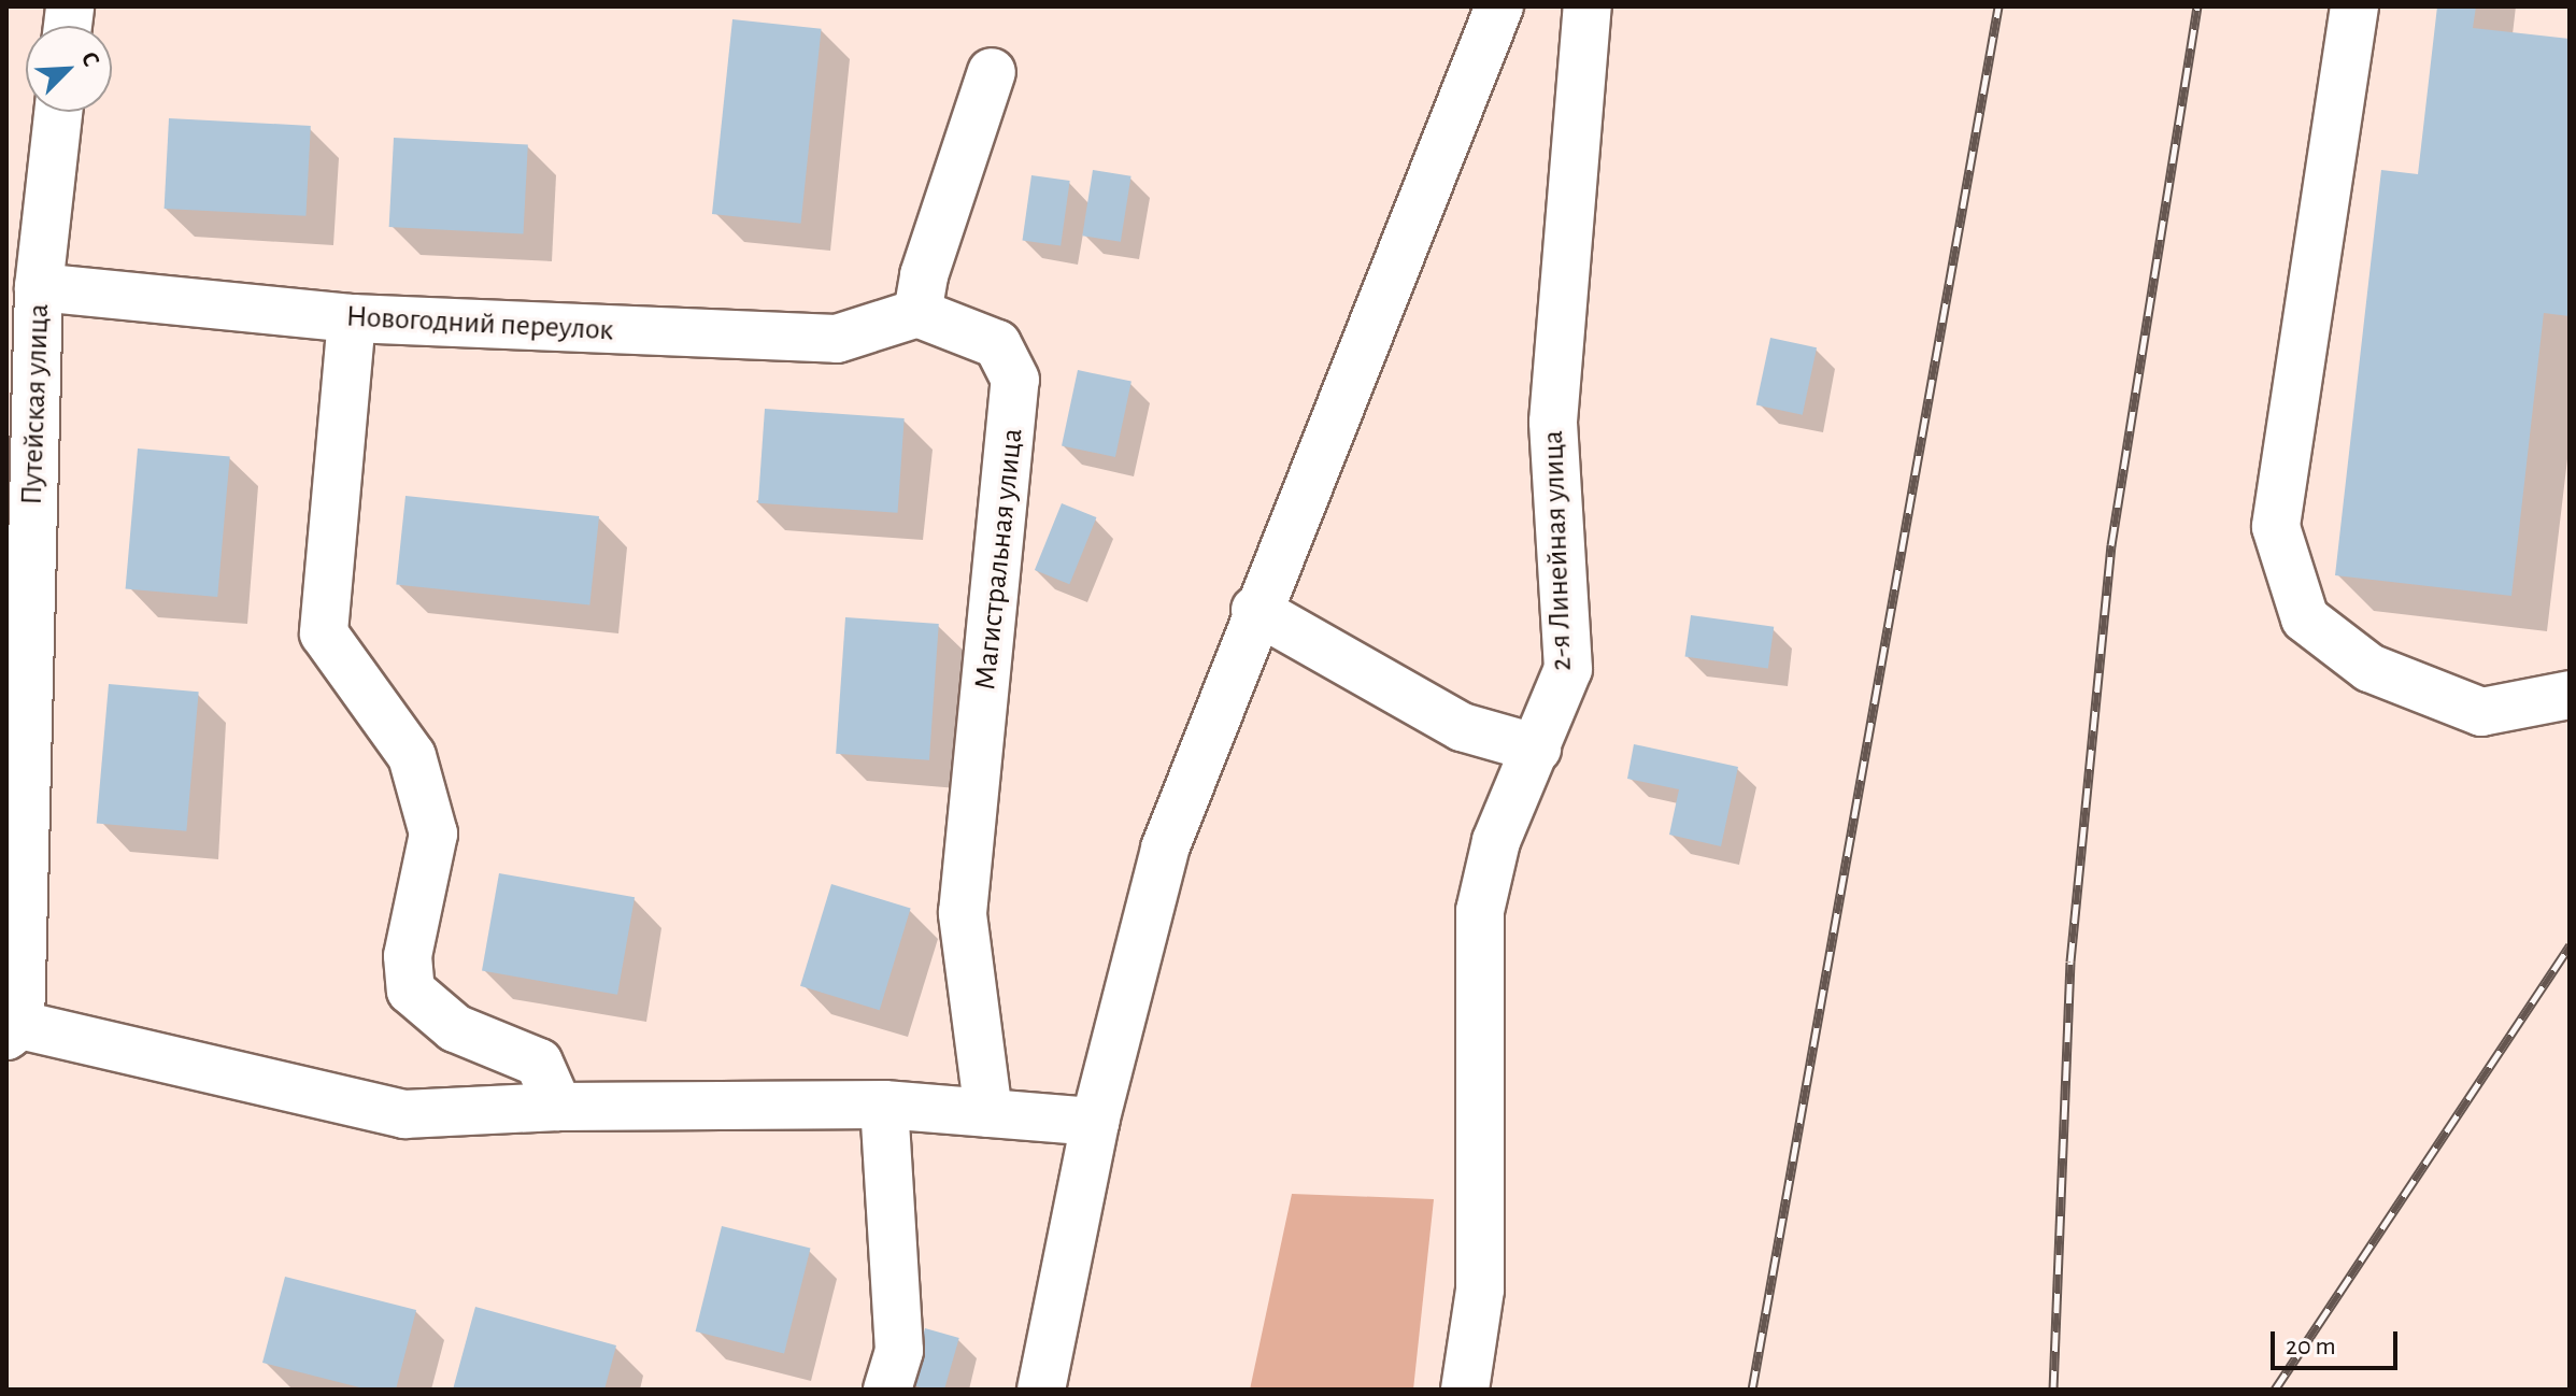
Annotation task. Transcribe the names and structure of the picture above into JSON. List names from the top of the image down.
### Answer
{
  "streets": {
    "street": [
      "Новогодний переулок",
      "Путейская улица",
      "2-я Линейная улица",
      "Магистральная улица"
    ]
  },
  "crossings": [
    ["Новогодний переулок", "Путейская улица"],
    ["Новогодний переулок", "Магистральная улица"]
  ],
  "scale_bar": "20 m",
  "north": "top right"
}
